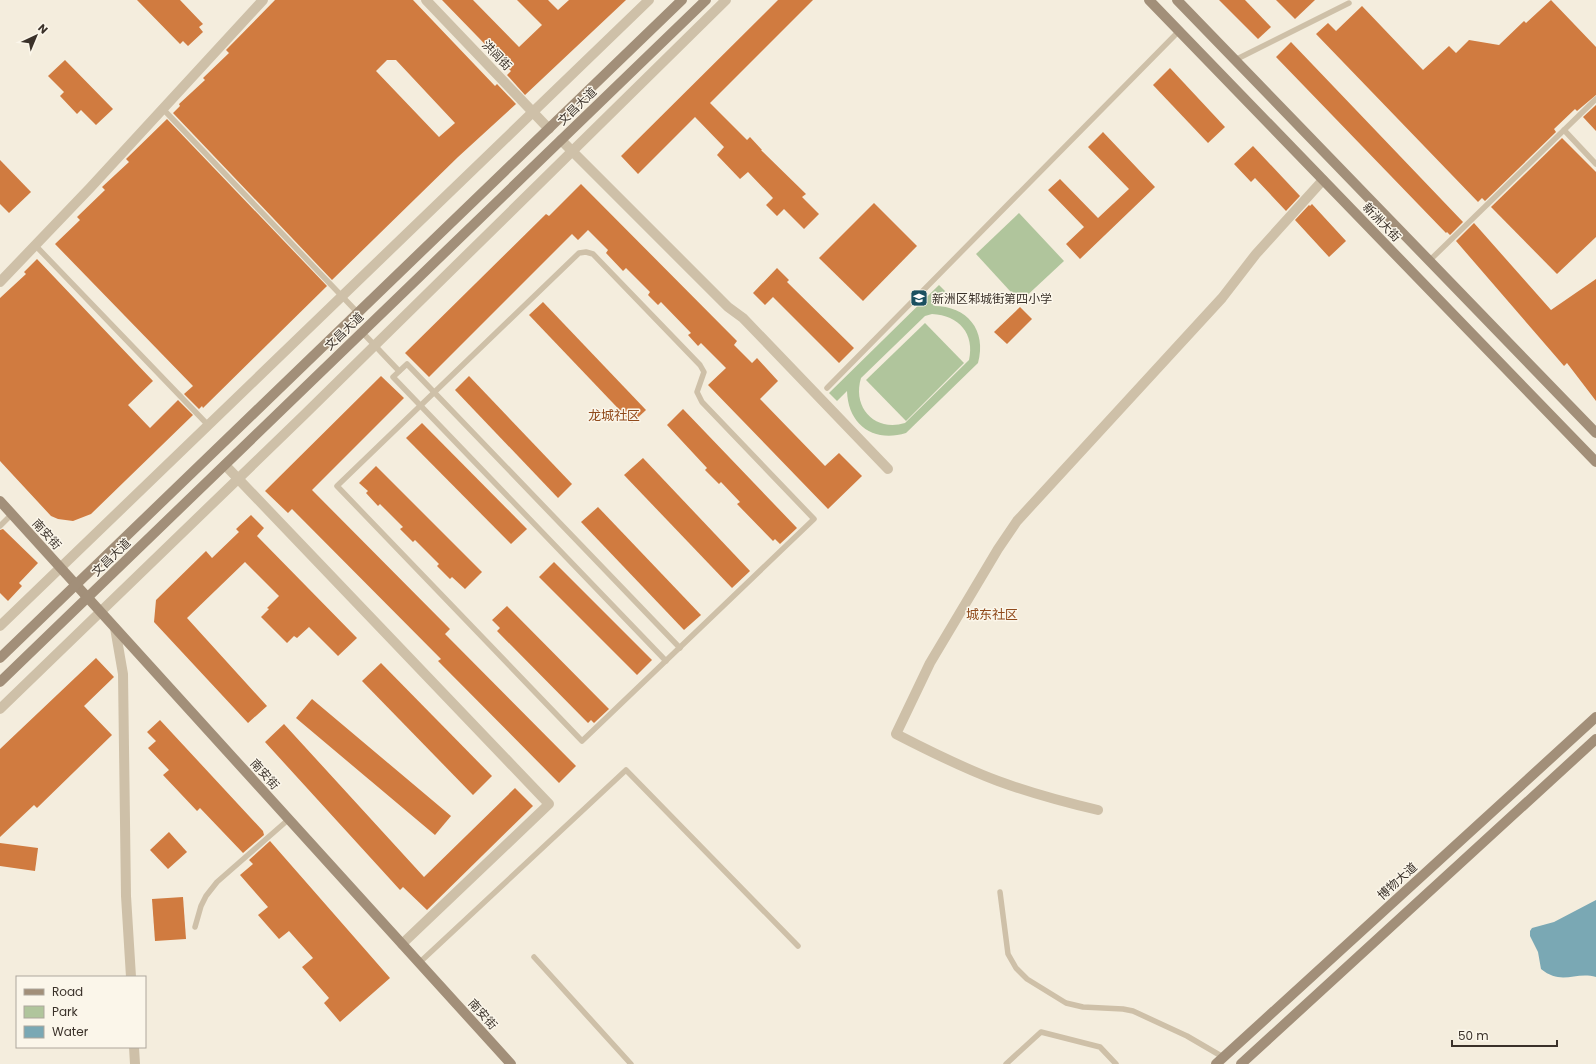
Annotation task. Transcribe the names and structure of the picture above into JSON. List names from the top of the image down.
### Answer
{
  "streets": {
    "main road": [
      "文昌大道",
      "新洲大街",
      "南安街",
      "博物大道"
    ],
    "street": ["洪闾街"]
  },
  "crossings": [
    ["洪闾街", "文昌大道"],
    ["文昌大道", "南安街"]
  ],
  "districts": ["龙城社区", "城东社区"],
  "places": {
    "school or university": ["新洲区邾城街第四小学"]
  },
  "legend": ["Road", "Park", "Water"],
  "scale_bar": "50 m",
  "north": "top right"
}
